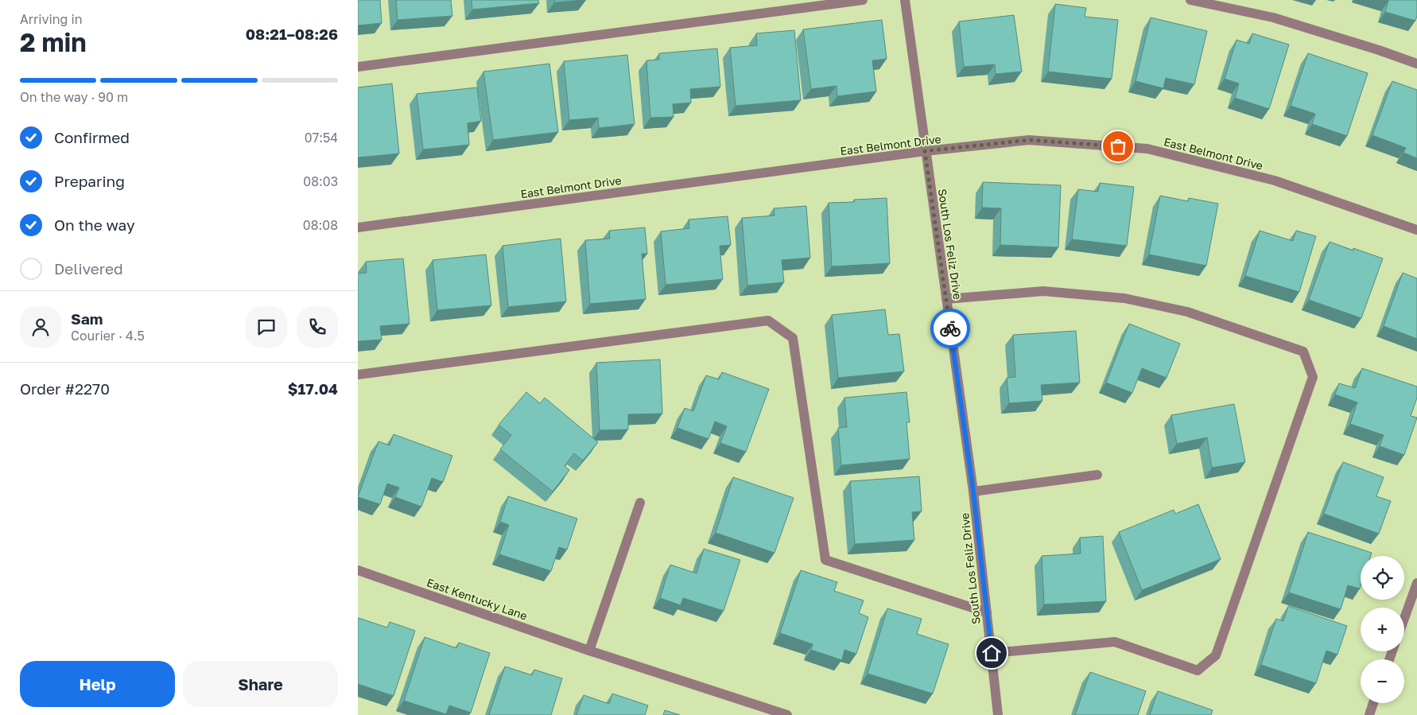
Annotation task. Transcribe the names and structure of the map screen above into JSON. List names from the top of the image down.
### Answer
{
  "streets": {
    "street": ["East Belmont Drive", "South Los Feliz Drive", "East Kentucky Lane"]
  },
  "crossings": [
    ["East Belmont Drive", "South Los Feliz Drive"]
  ],
  "page": {
    "heading": ["2 min", "Arriving in", "08:21–08:26"],
    "panel": [
      "Sam",
      "Courier · 4.5",
      "Order #2270",
      "$17.04"
    ],
    "bar": "On the way · 90 m",
    "list": [
      ["Confirmed", "07:54"],
      ["Preparing", "08:03"],
      ["On the way", "08:08"],
      "Delivered"
    ],
    "map_buttons": ["+", "−"],
    "buttons": ["Help", "Share"]
  }
}
